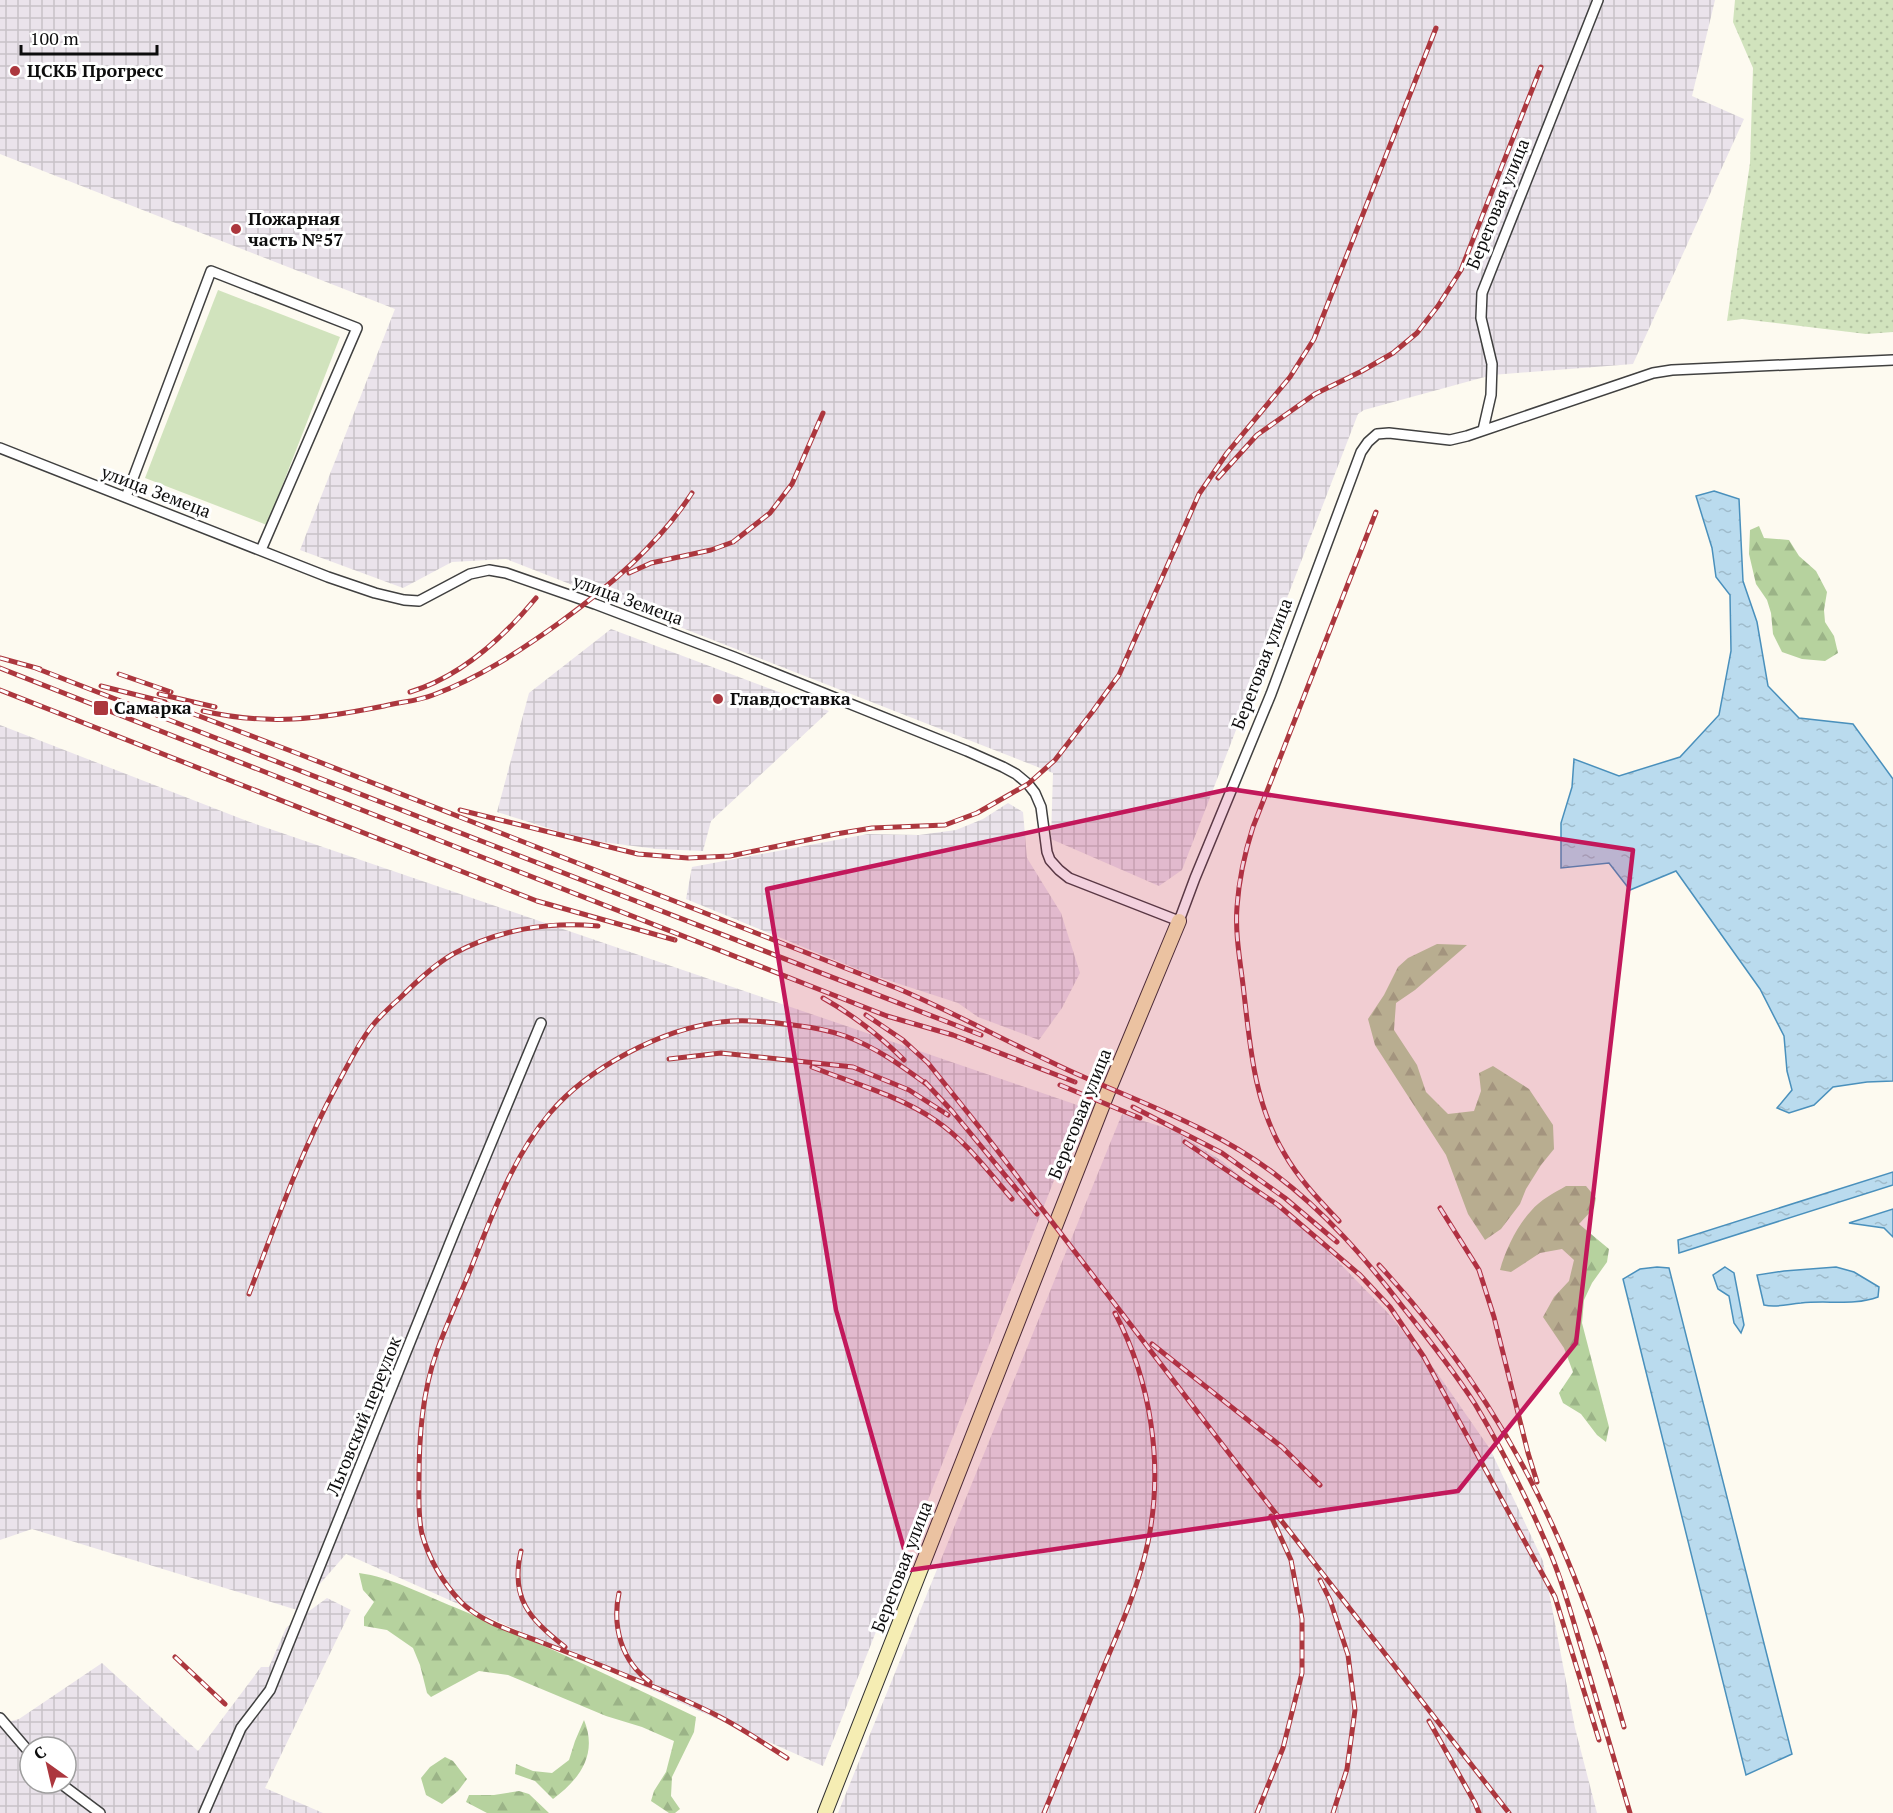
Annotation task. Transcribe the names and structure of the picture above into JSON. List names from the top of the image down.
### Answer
{
  "streets": {
    "street": ["Береговая улица", "улица Земеца", "Льговский переулок"]
  },
  "crossings": [
    ["Береговая улица", "улица Земеца"]
  ],
  "places": {
    "other": ["ЦСКБ Прогресс", "Пожарная часть №57", "Главдоставка"],
    "transit": ["Самарка"]
  },
  "scale_bar": "100 m",
  "north": "top left"
}
